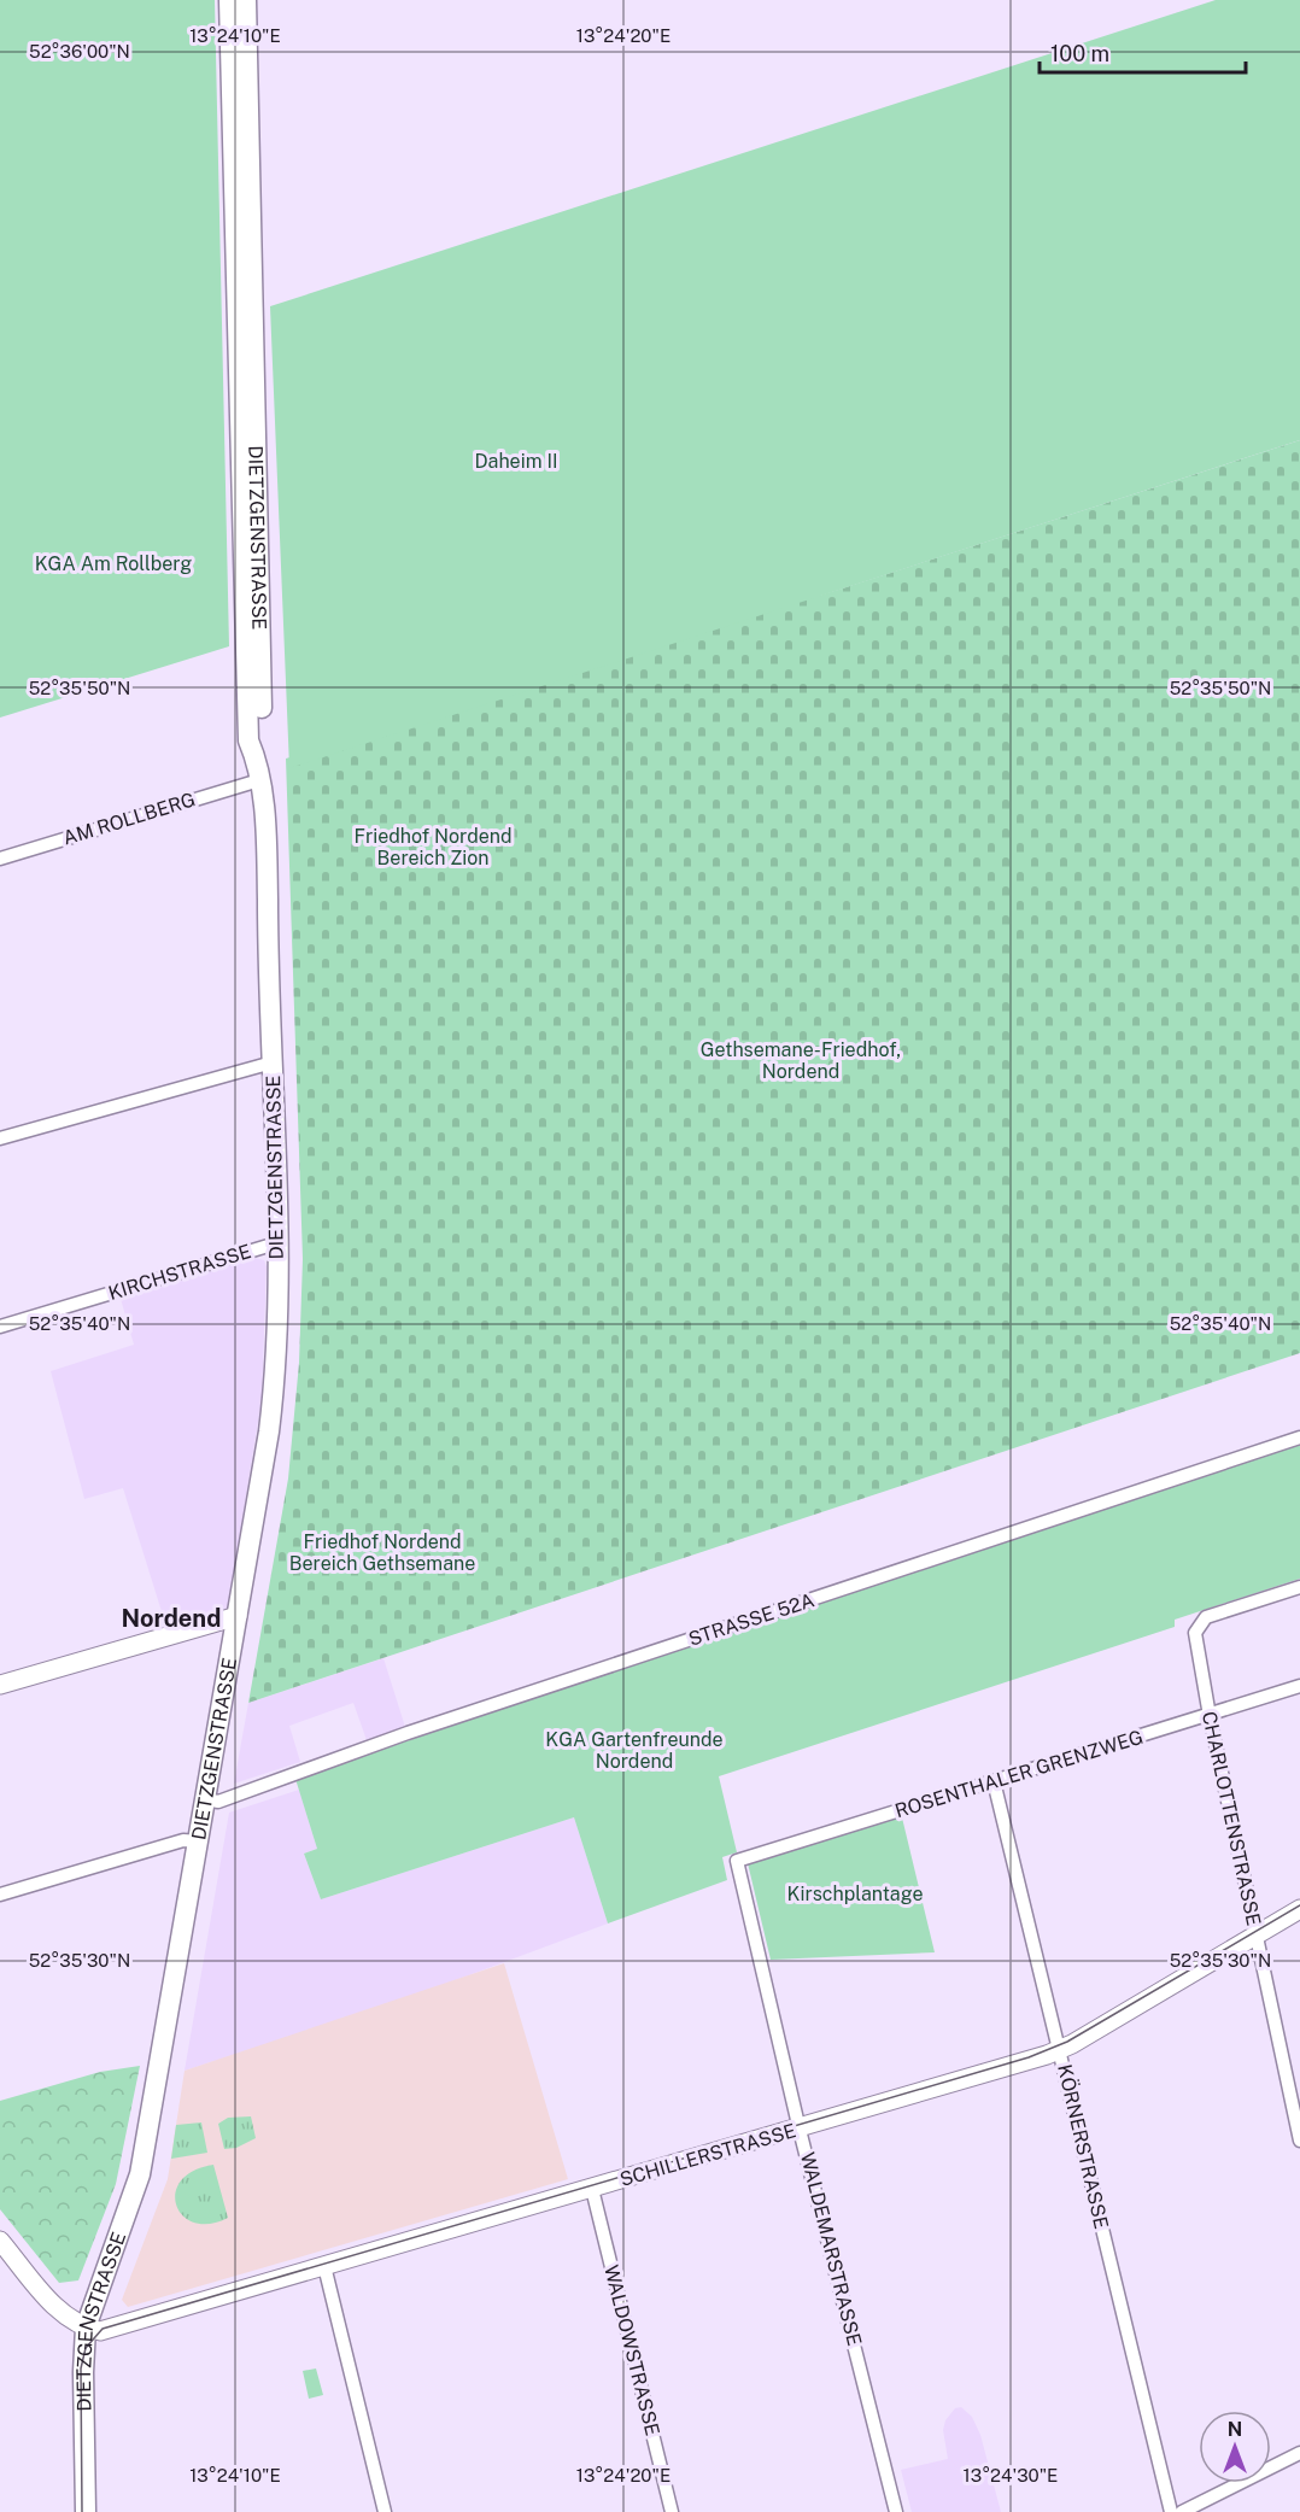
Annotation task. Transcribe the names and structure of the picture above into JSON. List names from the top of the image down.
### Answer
{
  "streets": {
    "main road": ["DIETZGENSTRASSE"],
    "street": [
      "AM ROLLBERG",
      "KIRCHSTRASSE",
      "STRASSE 52A",
      "ROSENTHALER GRENZWEG",
      "CHARLOTTENSTRASSE",
      "KÖRNERSTRASSE",
      "SCHILLERSTRASSE",
      "WALDEMARSTRASSE",
      "WALDOWSTRASSE"
    ]
  },
  "crossings": [
    ["DIETZGENSTRASSE", "AM ROLLBERG"],
    ["DIETZGENSTRASSE", "KIRCHSTRASSE"],
    ["DIETZGENSTRASSE", "STRASSE 52A"],
    ["DIETZGENSTRASSE", "SCHILLERSTRASSE"],
    ["ROSENTHALER GRENZWEG", "CHARLOTTENSTRASSE"],
    ["ROSENTHALER GRENZWEG", "KÖRNERSTRASSE"],
    ["ROSENTHALER GRENZWEG", "WALDEMARSTRASSE"],
    ["CHARLOTTENSTRASSE", "SCHILLERSTRASSE"],
    ["KÖRNERSTRASSE", "SCHILLERSTRASSE"],
    ["SCHILLERSTRASSE", "WALDEMARSTRASSE"],
    ["SCHILLERSTRASSE", "WALDOWSTRASSE"]
  ],
  "districts": ["Nordend"],
  "parks": [
    "Daheim II",
    "KGA Am Rollberg",
    "Friedhof Nordend Bereich Zion",
    "Gethsemane-Friedhof, Nordend",
    "Friedhof Nordend Bereich Gethsemane",
    "KGA Gartenfreunde Nordend",
    "Kirschplantage"
  ],
  "scale_bar": "100 m",
  "north": "top",
  "coordinates": [
    "13°24'10\"E",
    "13°24'20\"E",
    "52°36'00\"N",
    "52°35'50\"N",
    "52°35'40\"N",
    "52°35'30\"N",
    "13°24'30\"E"
  ]
}
